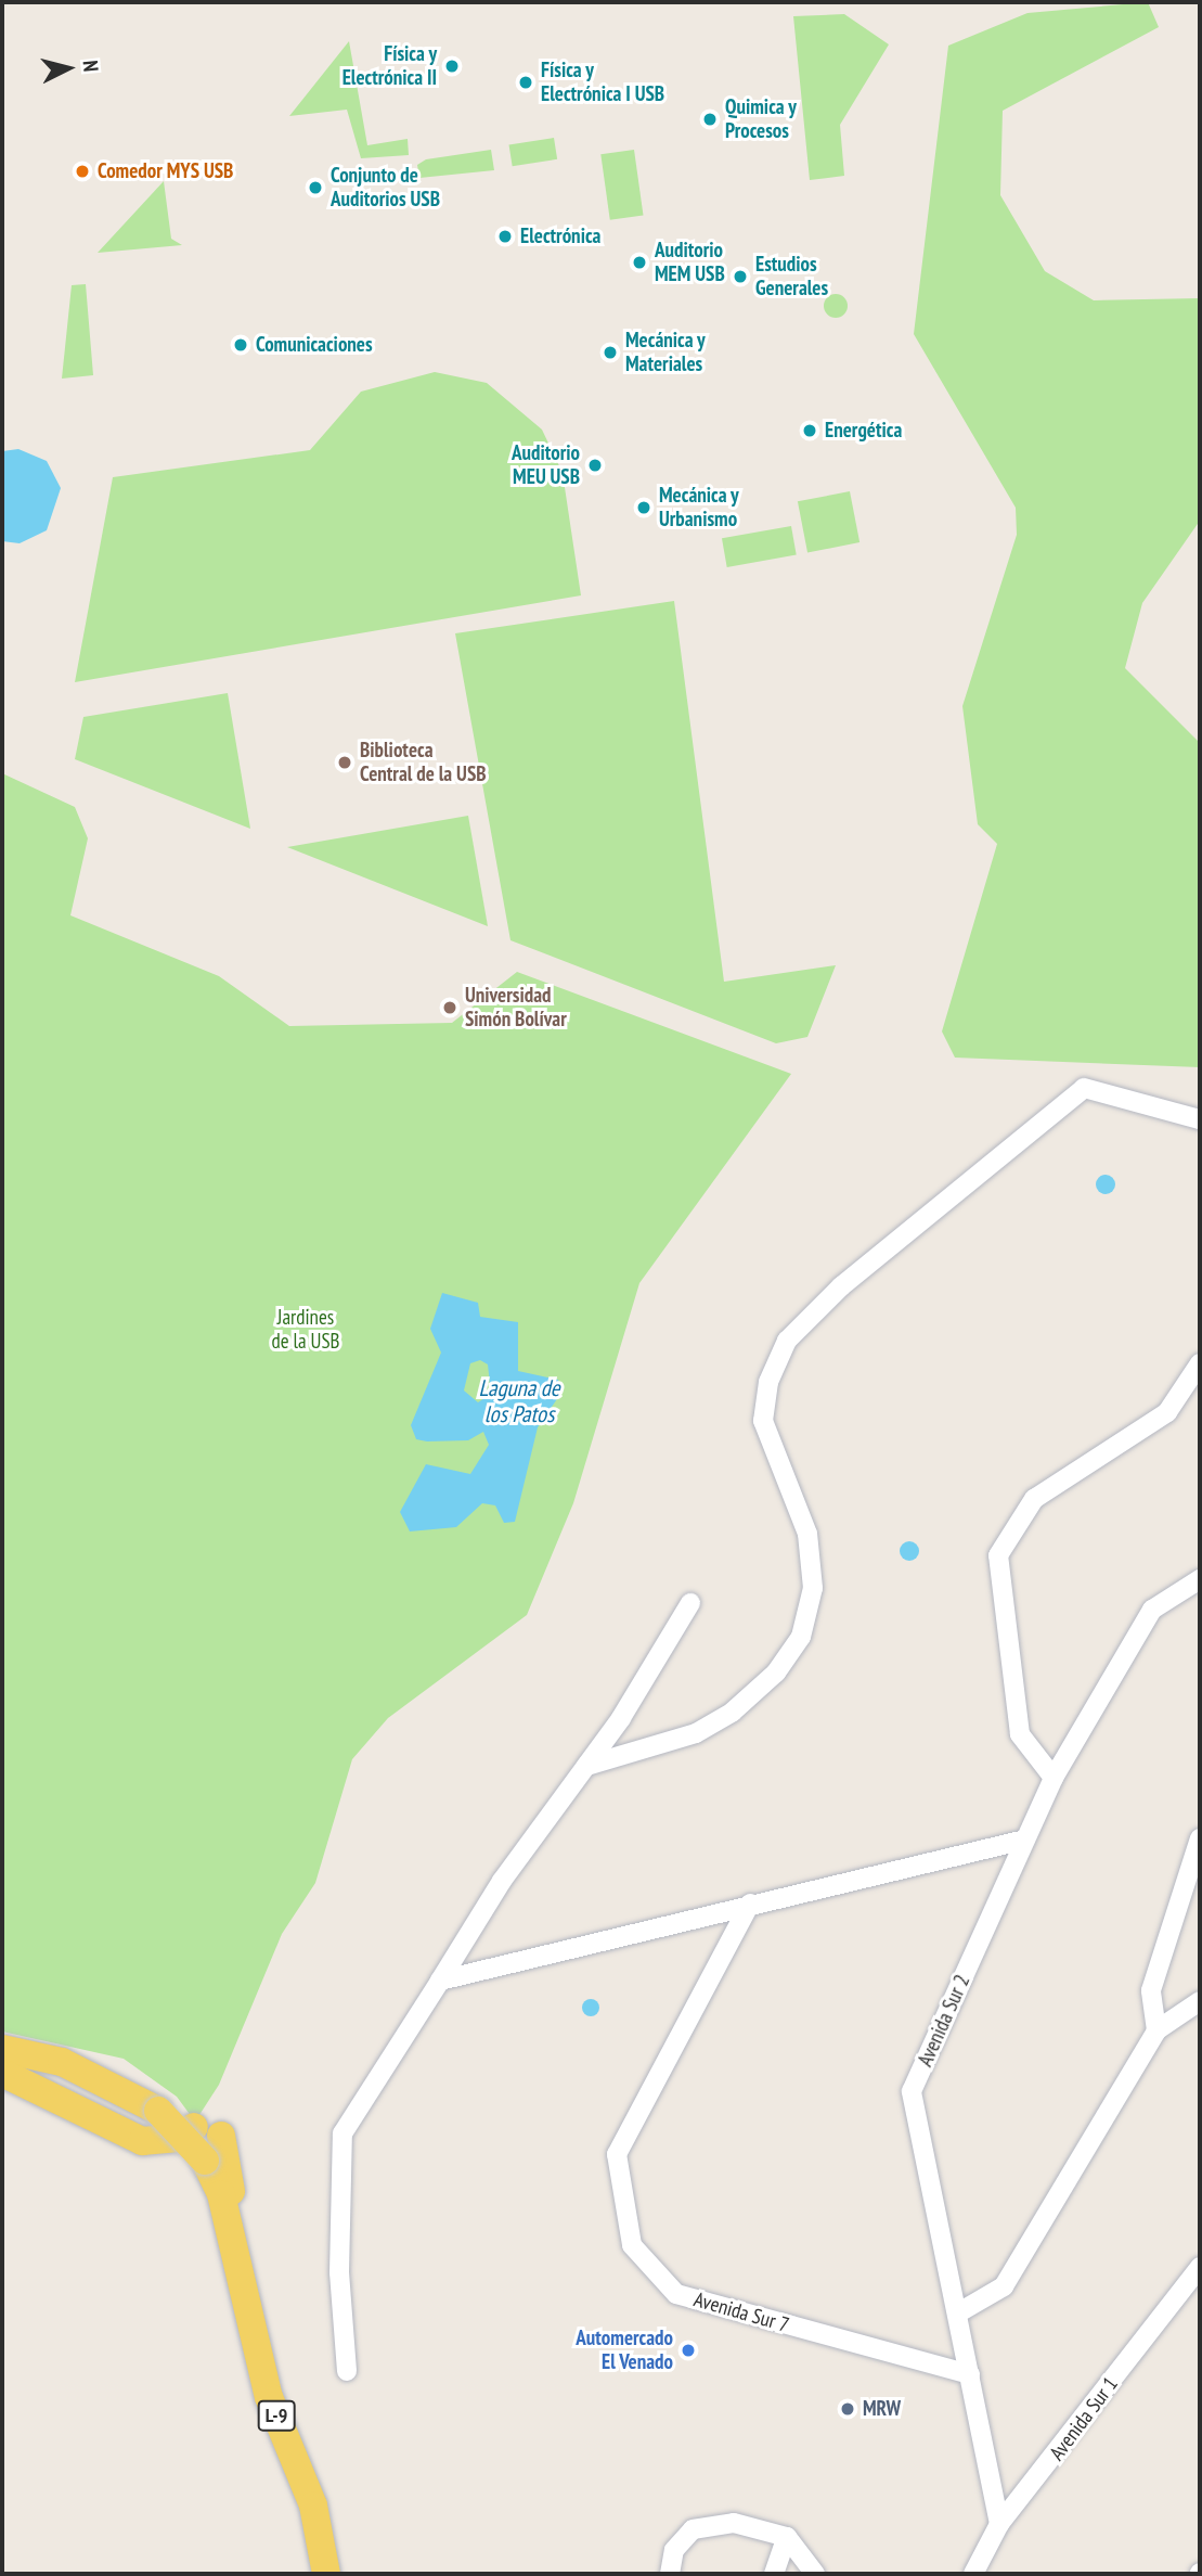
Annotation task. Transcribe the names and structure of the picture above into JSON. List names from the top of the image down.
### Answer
{
  "streets": {
    "main road": ["L-9"],
    "street": ["Avenida Sur 2", "Avenida Sur 7", "Avenida Sur 1"]
  },
  "crossings": [
    ["Avenida Sur 2", "Avenida Sur 7"],
    ["Avenida Sur 2", "Avenida Sur 1"]
  ],
  "water": ["Laguna de los Patos"],
  "parks": ["Jardines de la USB"],
  "places": [
    "Física y Electrónica II",
    "Física y Electrónica I USB",
    "Quimica y Procesos",
    "Comedor MYS USB",
    "Conjunto de Auditorios USB",
    "Electrónica",
    "Auditorio MEM USB",
    "Estudios Generales",
    "Comunicaciones",
    "Mecánica y Materiales",
    "Energética",
    "Auditorio MEU USB",
    "Mecánica y Urbanismo",
    "Biblioteca Central de la USB",
    "Universidad Simón Bolívar",
    "Automercado El Venado",
    "MRW"
  ],
  "north": "right"
}
